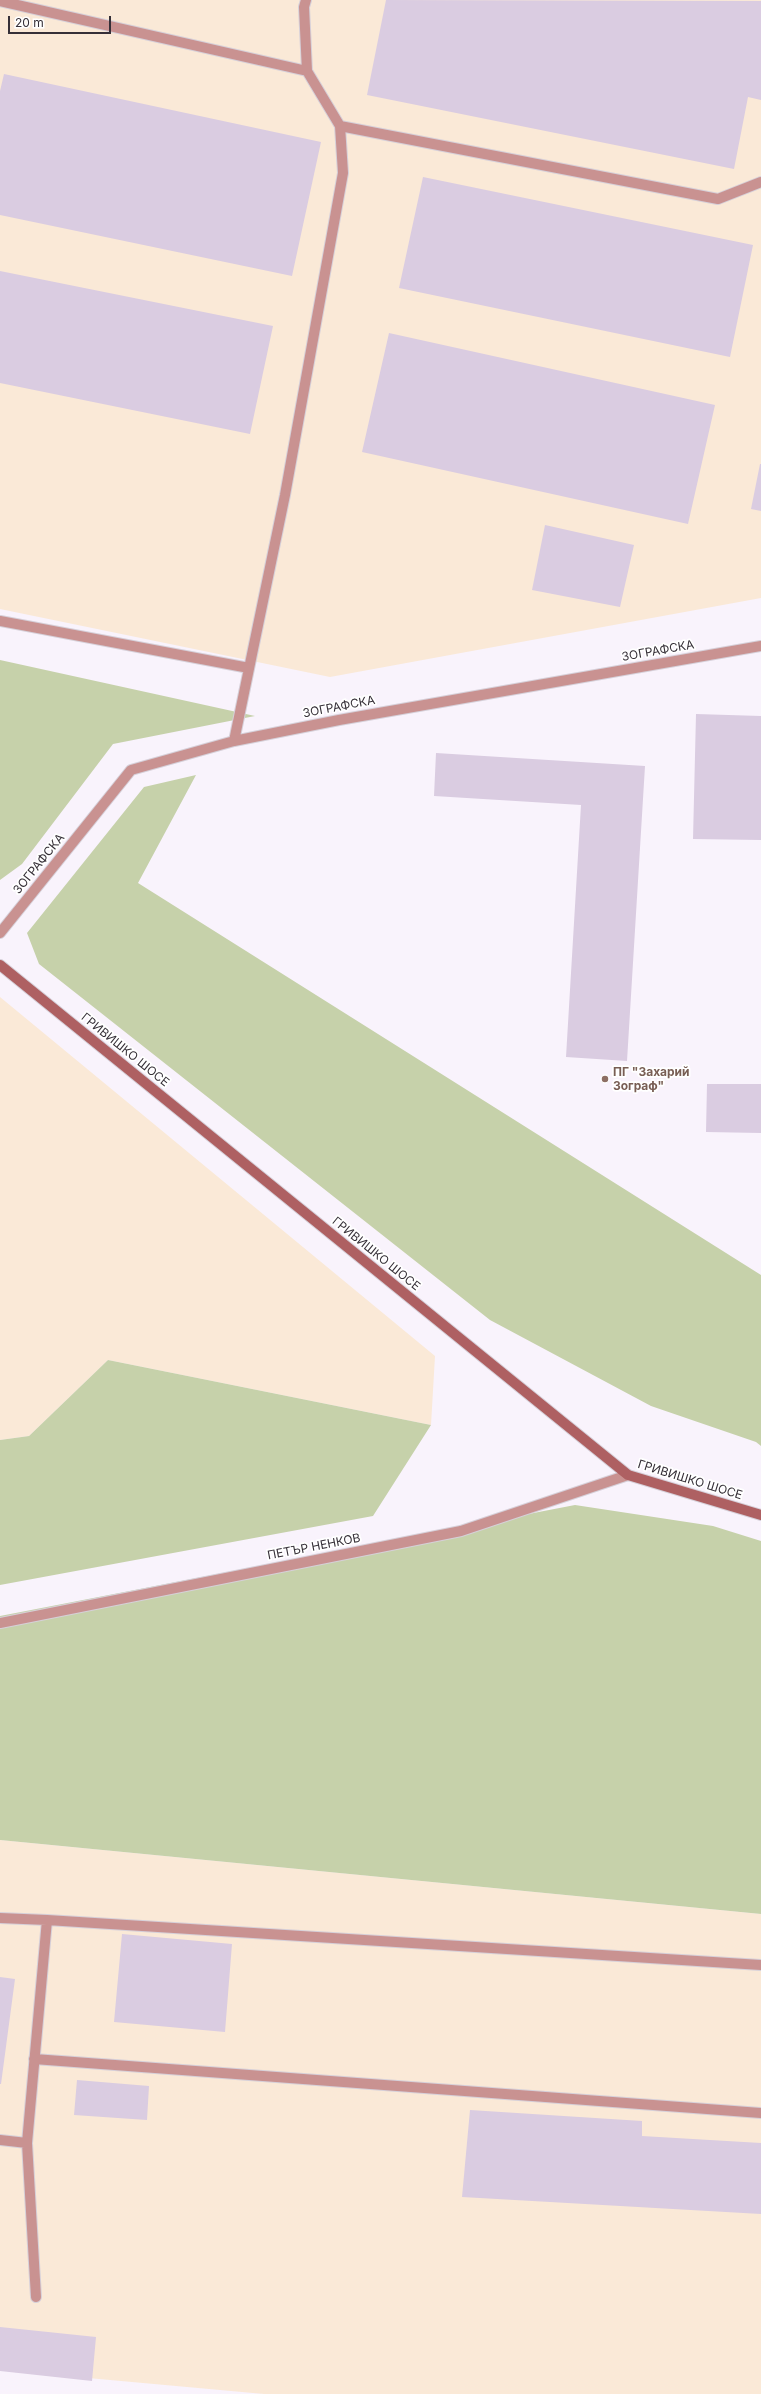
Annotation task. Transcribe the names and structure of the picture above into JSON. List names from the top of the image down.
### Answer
{
  "streets": {
    "street": ["ЗОГРАФСКА", "ГРИВИШКО ШОСЕ", "ПЕТЪР НЕНКОВ"]
  },
  "crossings": [
    ["ГРИВИШКО ШОСЕ", "ПЕТЪР НЕНКОВ"]
  ],
  "places": ["ПГ \"Захарий Зограф\""],
  "scale_bar": "20 m"
}
